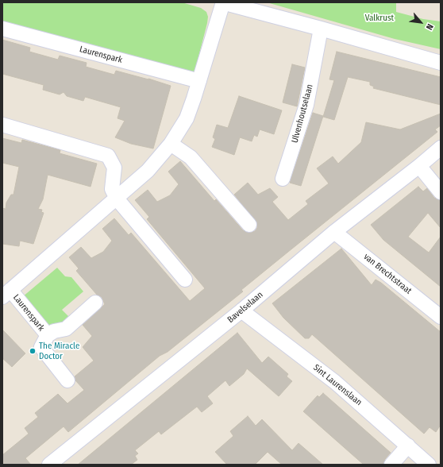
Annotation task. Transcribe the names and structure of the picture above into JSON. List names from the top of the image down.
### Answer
{
  "streets": {
    "street": [
      "Laurenspark",
      "Ulvenhoutselaan",
      "van Brechtstraat",
      "Bavelselaan",
      "Sint Laurenslaan"
    ]
  },
  "crossings": [
    ["van Brechtstraat", "Bavelselaan"],
    ["Bavelselaan", "Sint Laurenslaan"]
  ],
  "parks": ["Valkrust"],
  "places": ["The Miracle Doctor"],
  "north": "bottom right"
}
